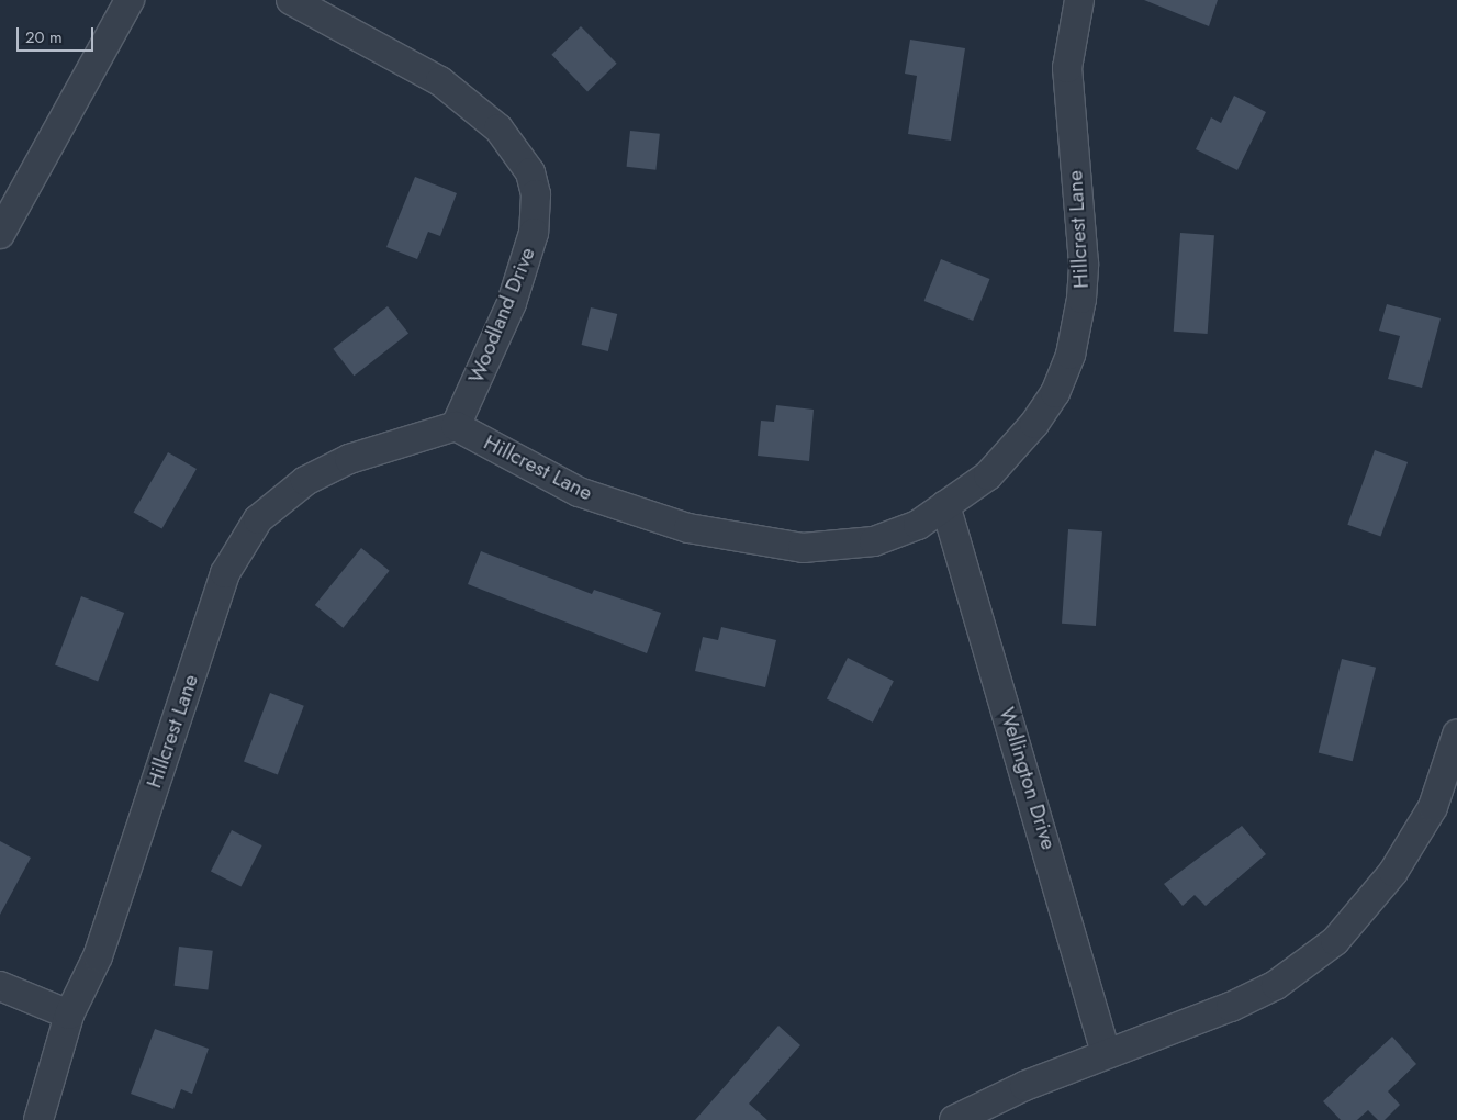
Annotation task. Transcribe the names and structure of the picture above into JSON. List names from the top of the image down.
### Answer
{
  "streets": {
    "street": ["Hillcrest Lane", "Woodland Drive", "Wellington Drive"]
  },
  "crossings": [
    ["Hillcrest Lane", "Woodland Drive"],
    ["Hillcrest Lane", "Wellington Drive"]
  ],
  "scale_bar": "20 m"
}
